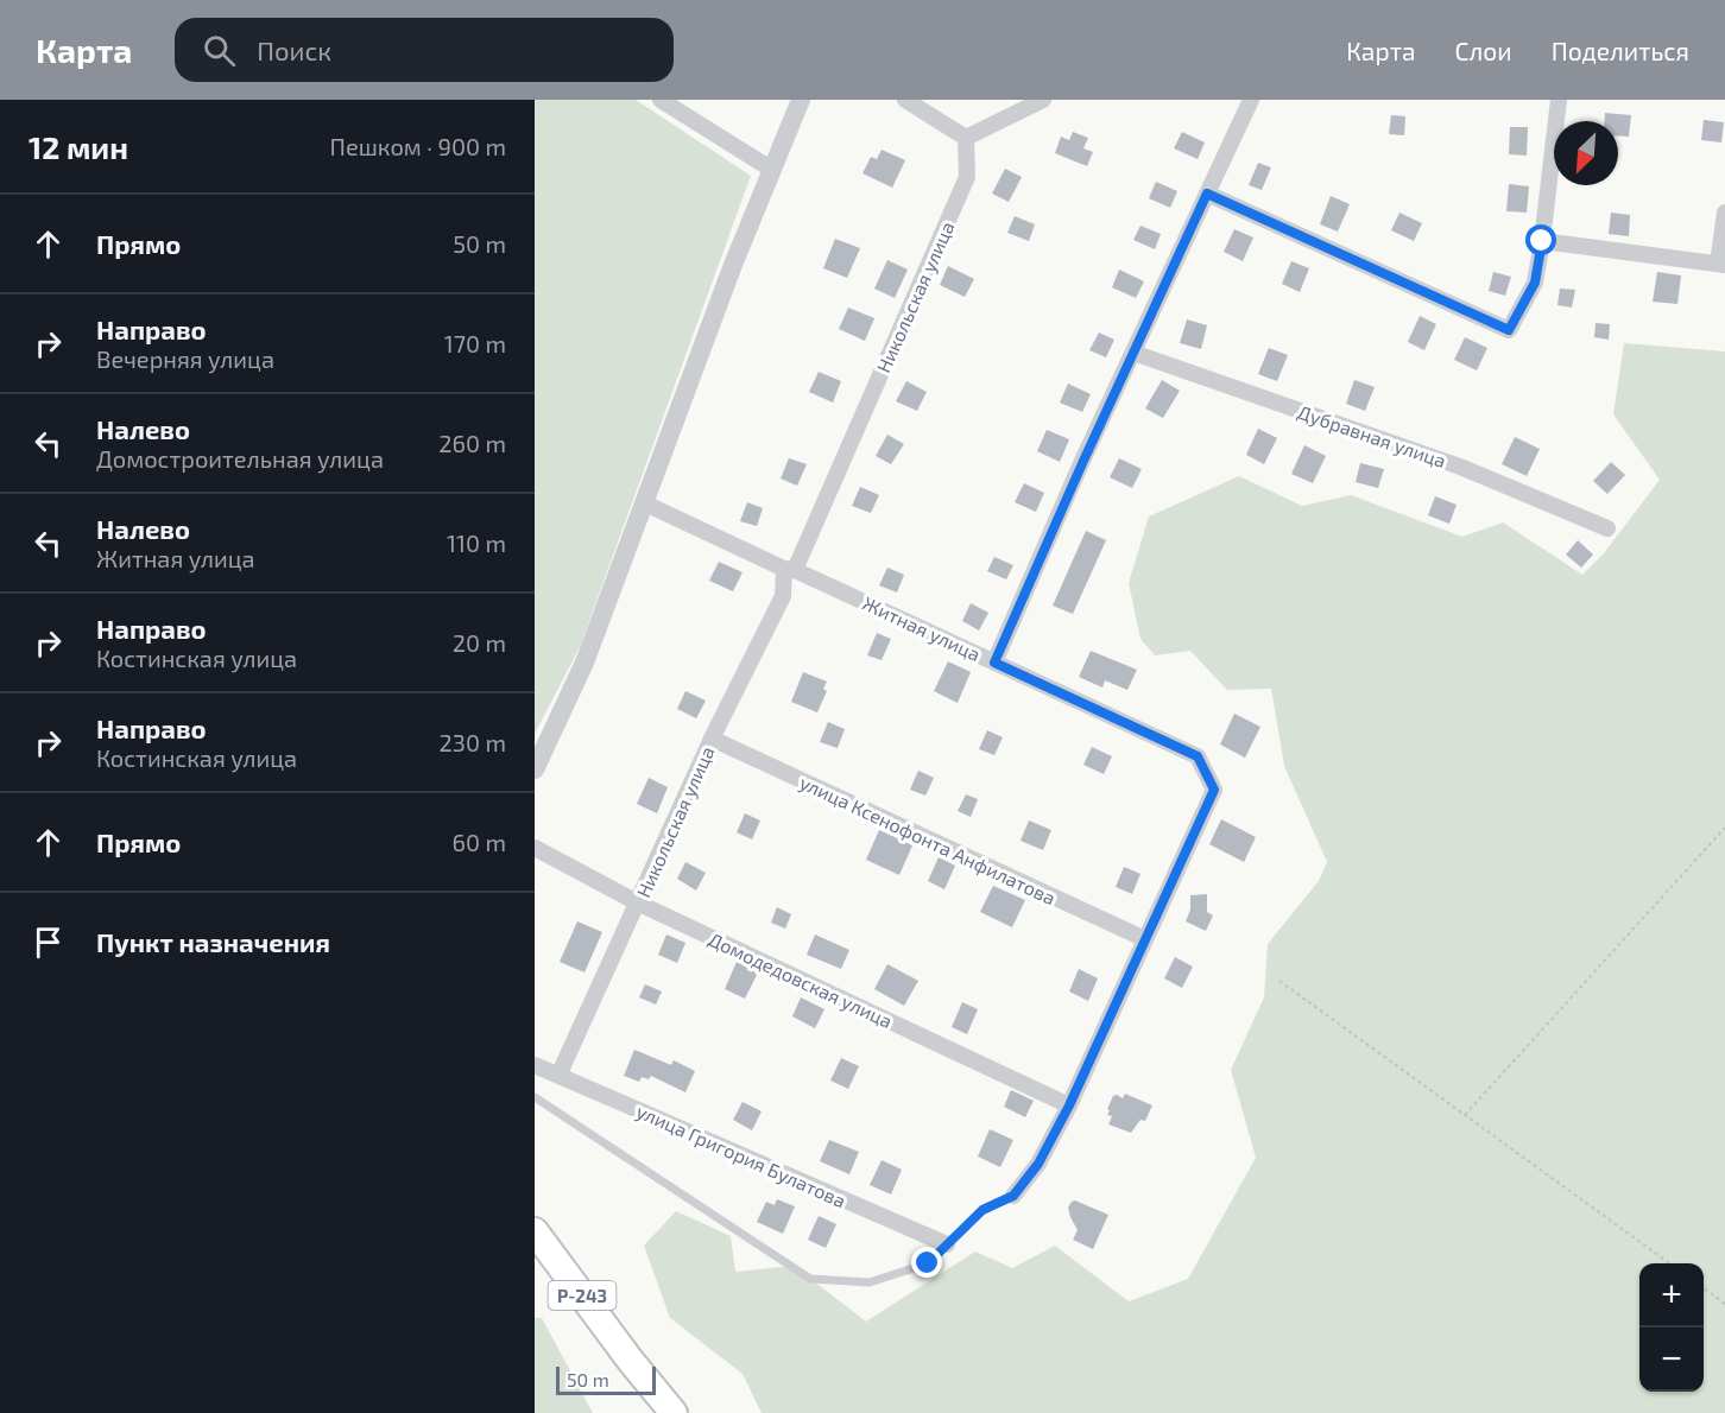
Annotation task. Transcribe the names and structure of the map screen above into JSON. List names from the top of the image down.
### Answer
{
  "streets": {
    "highway": ["Р-243"],
    "street": [
      "Никольская улица",
      "Дубравная улица",
      "Житная улица",
      "улица Ксенофонта Анфилатова",
      "Домодедовская улица",
      "улица Григория Булатова"
    ]
  },
  "crossings": [
    ["Никольская улица", "Житная улица"],
    ["Никольская улица", "улица Ксенофонта Анфилатова"],
    ["Никольская улица", "Домодедовская улица"],
    ["Никольская улица", "улица Григория Булатова"],
    ["Житная улица", "улица Ксенофонта Анфилатова"]
  ],
  "scale_bar": "50 m",
  "north": "bottom left",
  "page": {
    "header": "Карта",
    "search": "Поиск",
    "nav": ["Карта", "Слои", "Поделиться"],
    "heading": ["12 мин", "Пешком · 900 m"],
    "list": [
      ["Прямо", "50 m"],
      ["Направо", "Вечерняя улица", "170 m"],
      ["Налево", "Домостроительная улица", "260 m"],
      ["Налево", "Житная улица", "110 m"],
      ["Направо", "Костинская улица", "20 m"],
      ["Направо", "Костинская улица", "230 m"],
      ["Прямо", "60 m"],
      "Пункт назначения"
    ],
    "map_buttons": ["+", "−"],
    "scale": "50 m"
  }
}
